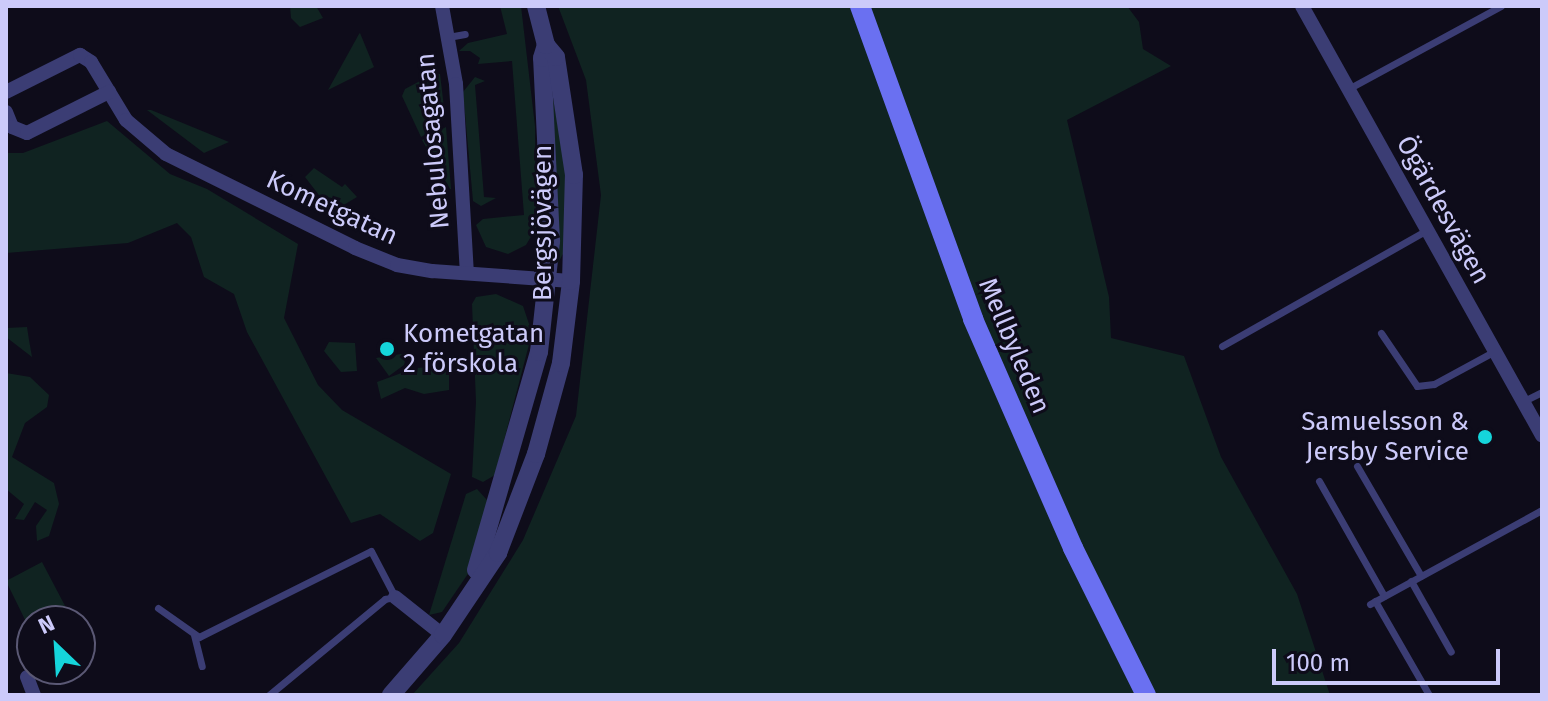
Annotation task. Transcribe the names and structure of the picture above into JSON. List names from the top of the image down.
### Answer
{
  "streets": {
    "main road": ["Mellbyleden"],
    "street": [
      "Nebulosagatan",
      "Kometgatan",
      "Ögärdesvägen",
      "Bergsjövägen"
    ]
  },
  "crossings": [
    ["Nebulosagatan", "Kometgatan"],
    ["Kometgatan", "Bergsjövägen"]
  ],
  "places": ["Kometgatan 2 förskola", "Samuelsson & Jersby Service"],
  "scale_bar": "100 m",
  "north": "top left"
}
